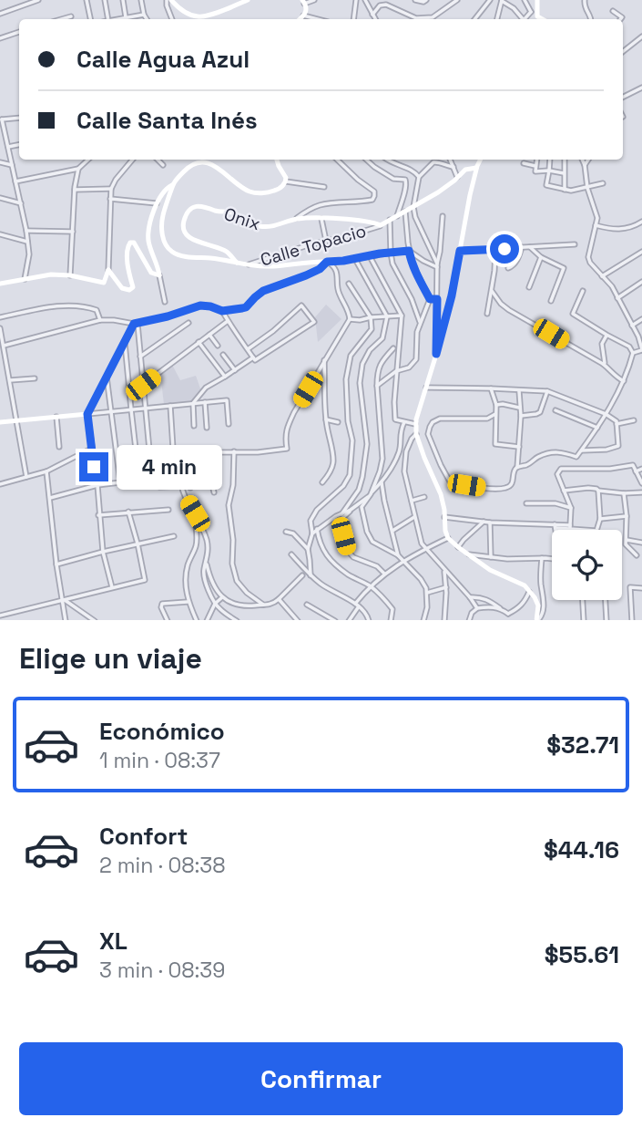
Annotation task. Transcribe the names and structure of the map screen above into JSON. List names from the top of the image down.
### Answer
{
  "streets": {
    "street": ["Onix", "Calle Topacio"]
  },
  "crossings": [
    ["Onix", "Calle Topacio"]
  ],
  "page": {
    "banner": ["Calle Agua Azul", "Calle Santa Inés"],
    "bubble": "4 min",
    "heading": "Elige un viaje",
    "list": [
      {
        "name": "Económico",
        "note": "1 min · 08:37",
        "value": "$32.71"
      },
      {
        "name": "Confort",
        "note": "2 min · 08:38",
        "value": "$44.16"
      },
      {
        "name": "XL",
        "note": "3 min · 08:39",
        "value": "$55.61"
      }
    ],
    "buttons": "Confirmar"
  }
}
